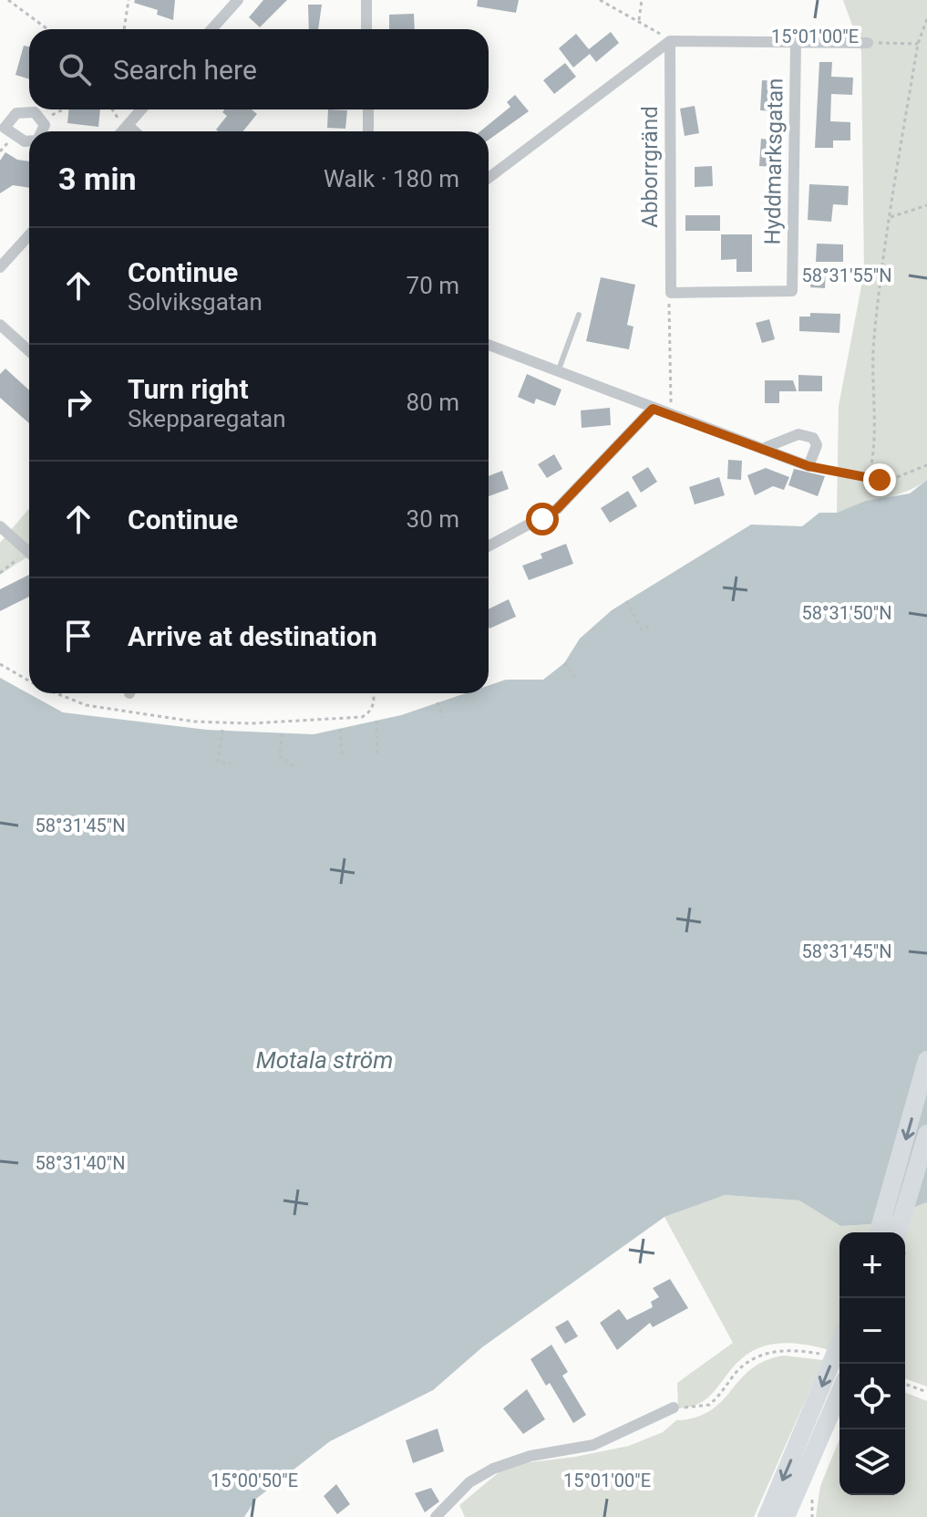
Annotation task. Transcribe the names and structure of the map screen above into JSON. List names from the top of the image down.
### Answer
{
  "streets": {
    "street": ["Hyddmarksgatan", "Abborrgränd"]
  },
  "crossings": [
    ["Hyddmarksgatan", "Abborrgränd"]
  ],
  "water": ["Motala ström"],
  "page": {
    "search": "Search here",
    "heading": ["3 min", "Walk · 180 m"],
    "list": [
      ["Continue", "Solviksgatan", "70 m"],
      ["Turn right", "Skepparegatan", "80 m"],
      ["Continue", "30 m"],
      "Arrive at destination"
    ],
    "map_buttons": ["+", "−"]
  },
  "coordinates": [
    "15°01'00\"E",
    "58°31'55\"N",
    "58°31'50\"N",
    "58°31'45\"N",
    "58°31'40\"N",
    "15°00'50\"E"
  ]
}
